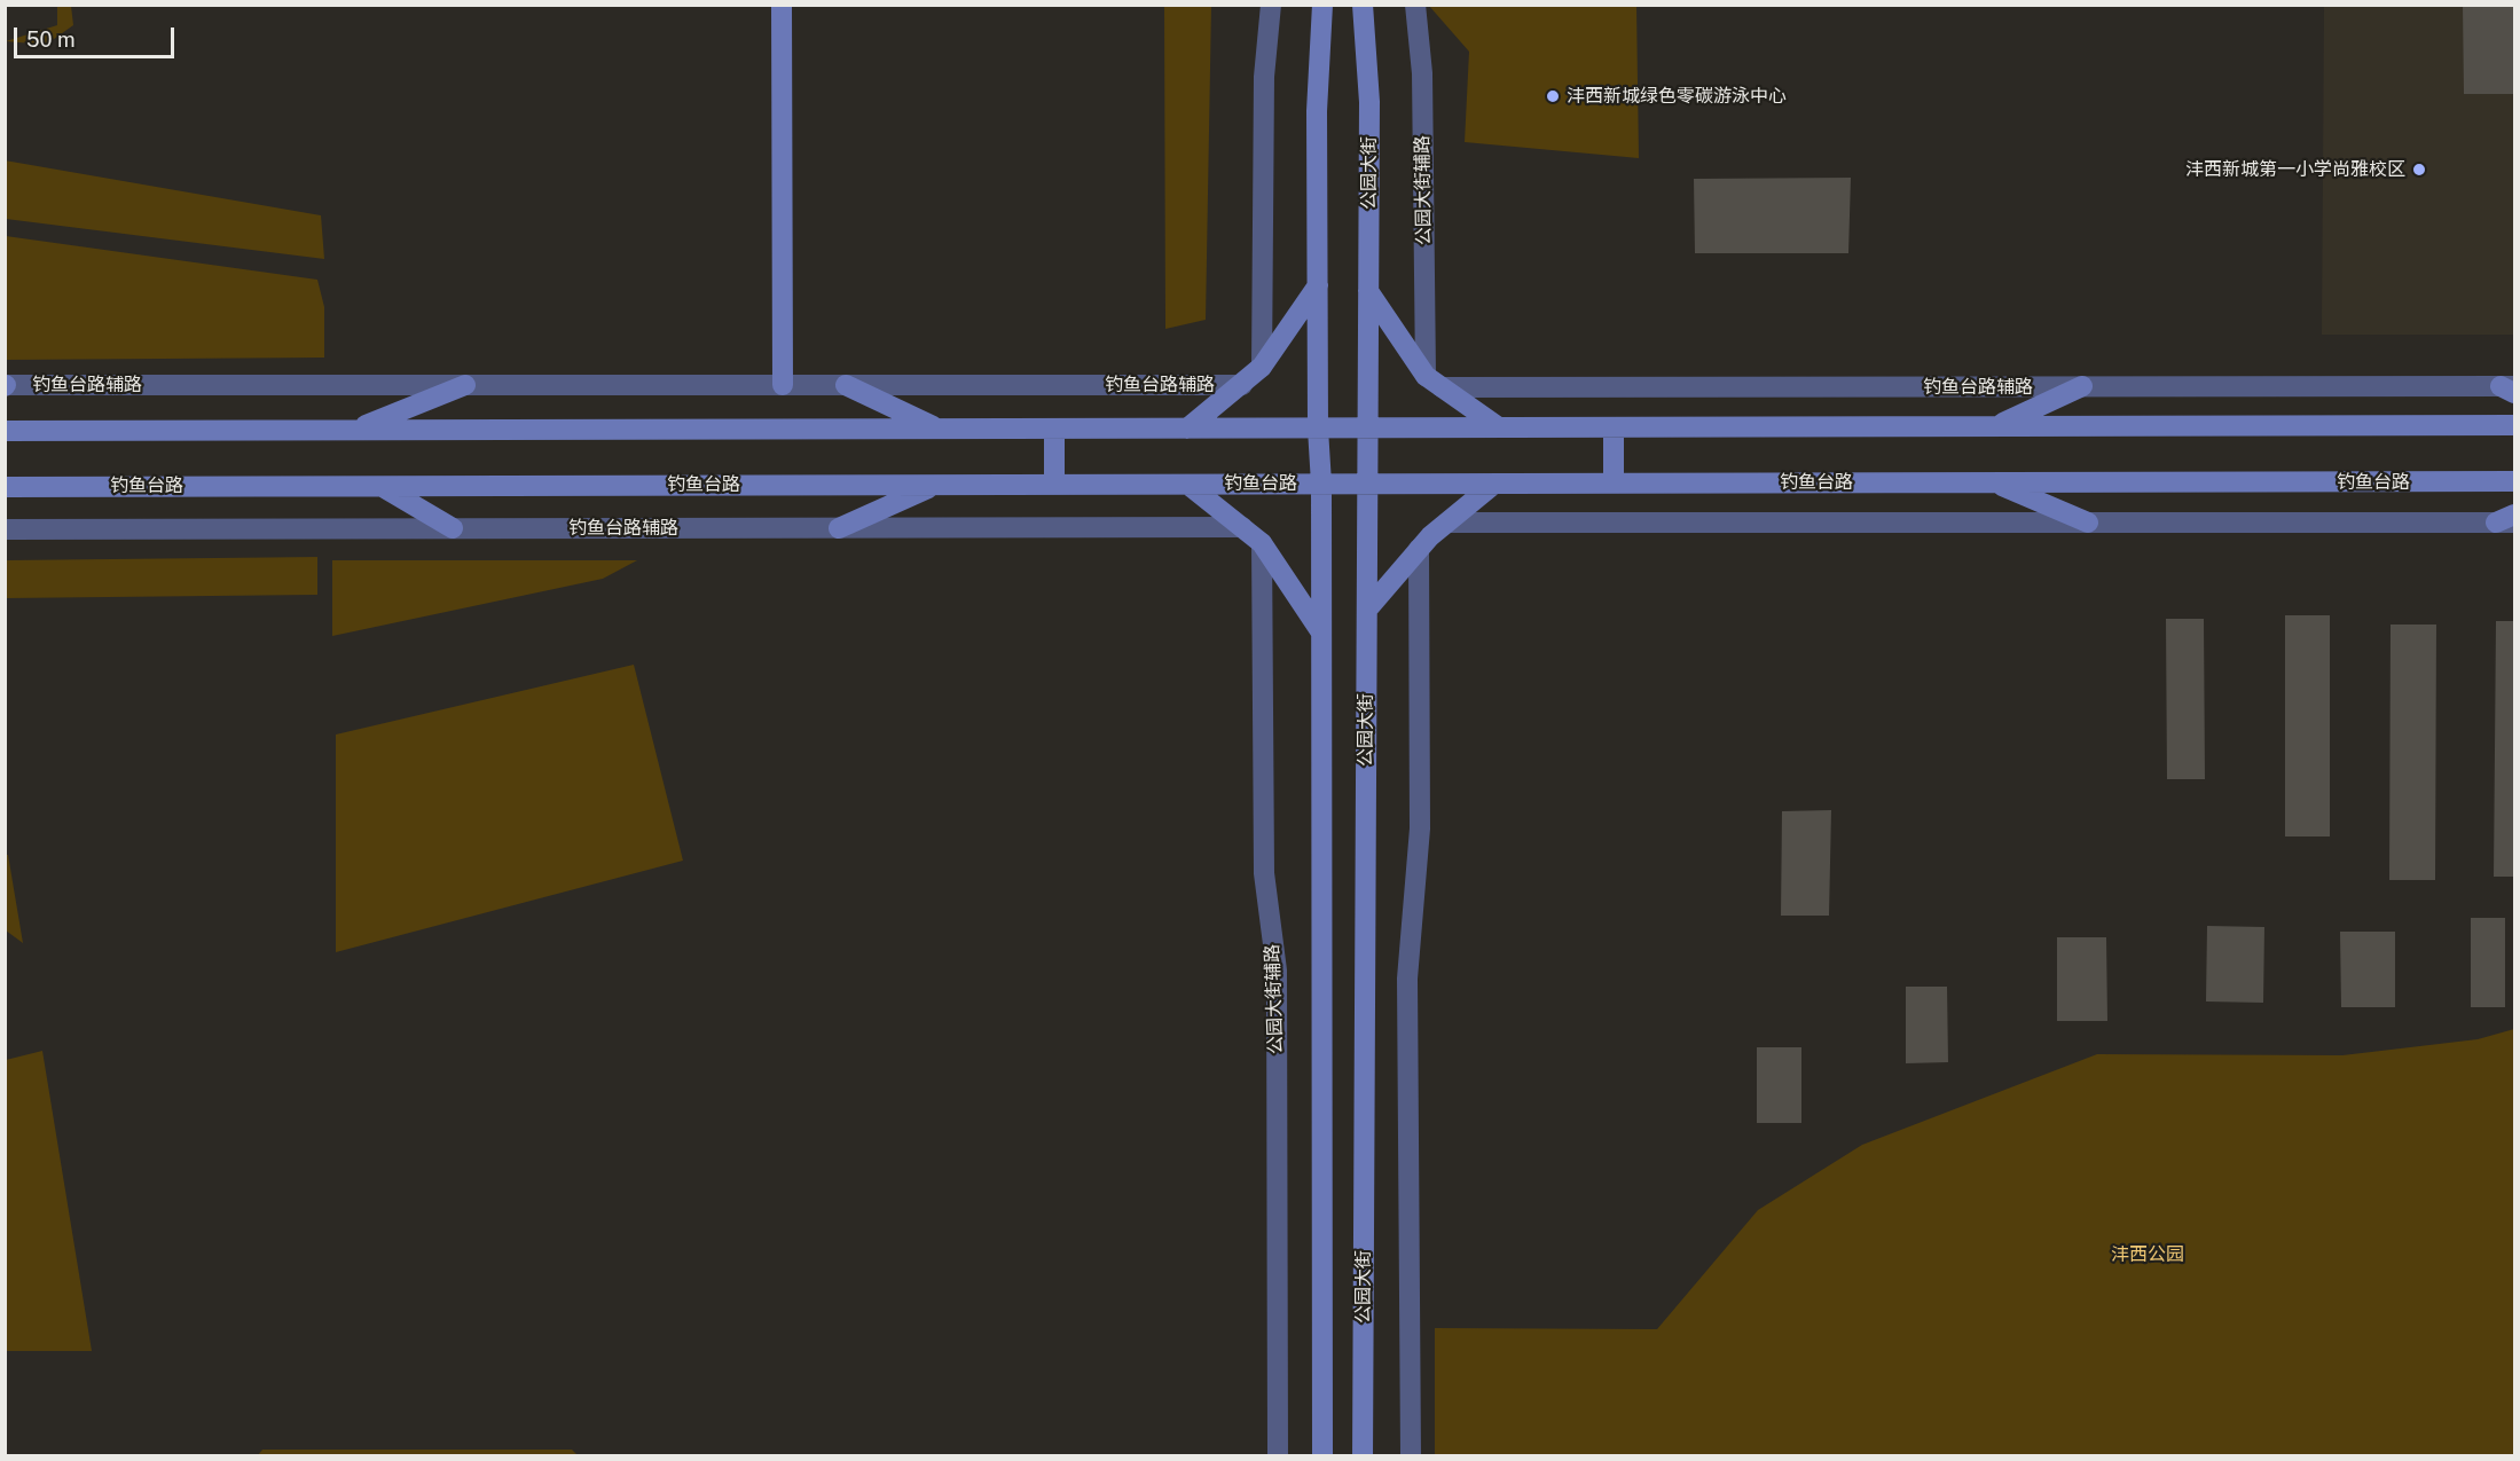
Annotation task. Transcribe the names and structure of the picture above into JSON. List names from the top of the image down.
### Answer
{
  "streets": {
    "main road": ["公园大街", "钓鱼台路"],
    "street": ["公园大街辅路", "钓鱼台路辅路"]
  },
  "crossings": [
    ["公园大街", "钓鱼台路"],
    ["公园大街辅路", "钓鱼台路辅路"]
  ],
  "parks": ["沣西公园"],
  "places": ["沣西新城绿色零碳游泳中心", "沣西新城第一小学尚雅校区"],
  "scale_bar": "50 m"
}
